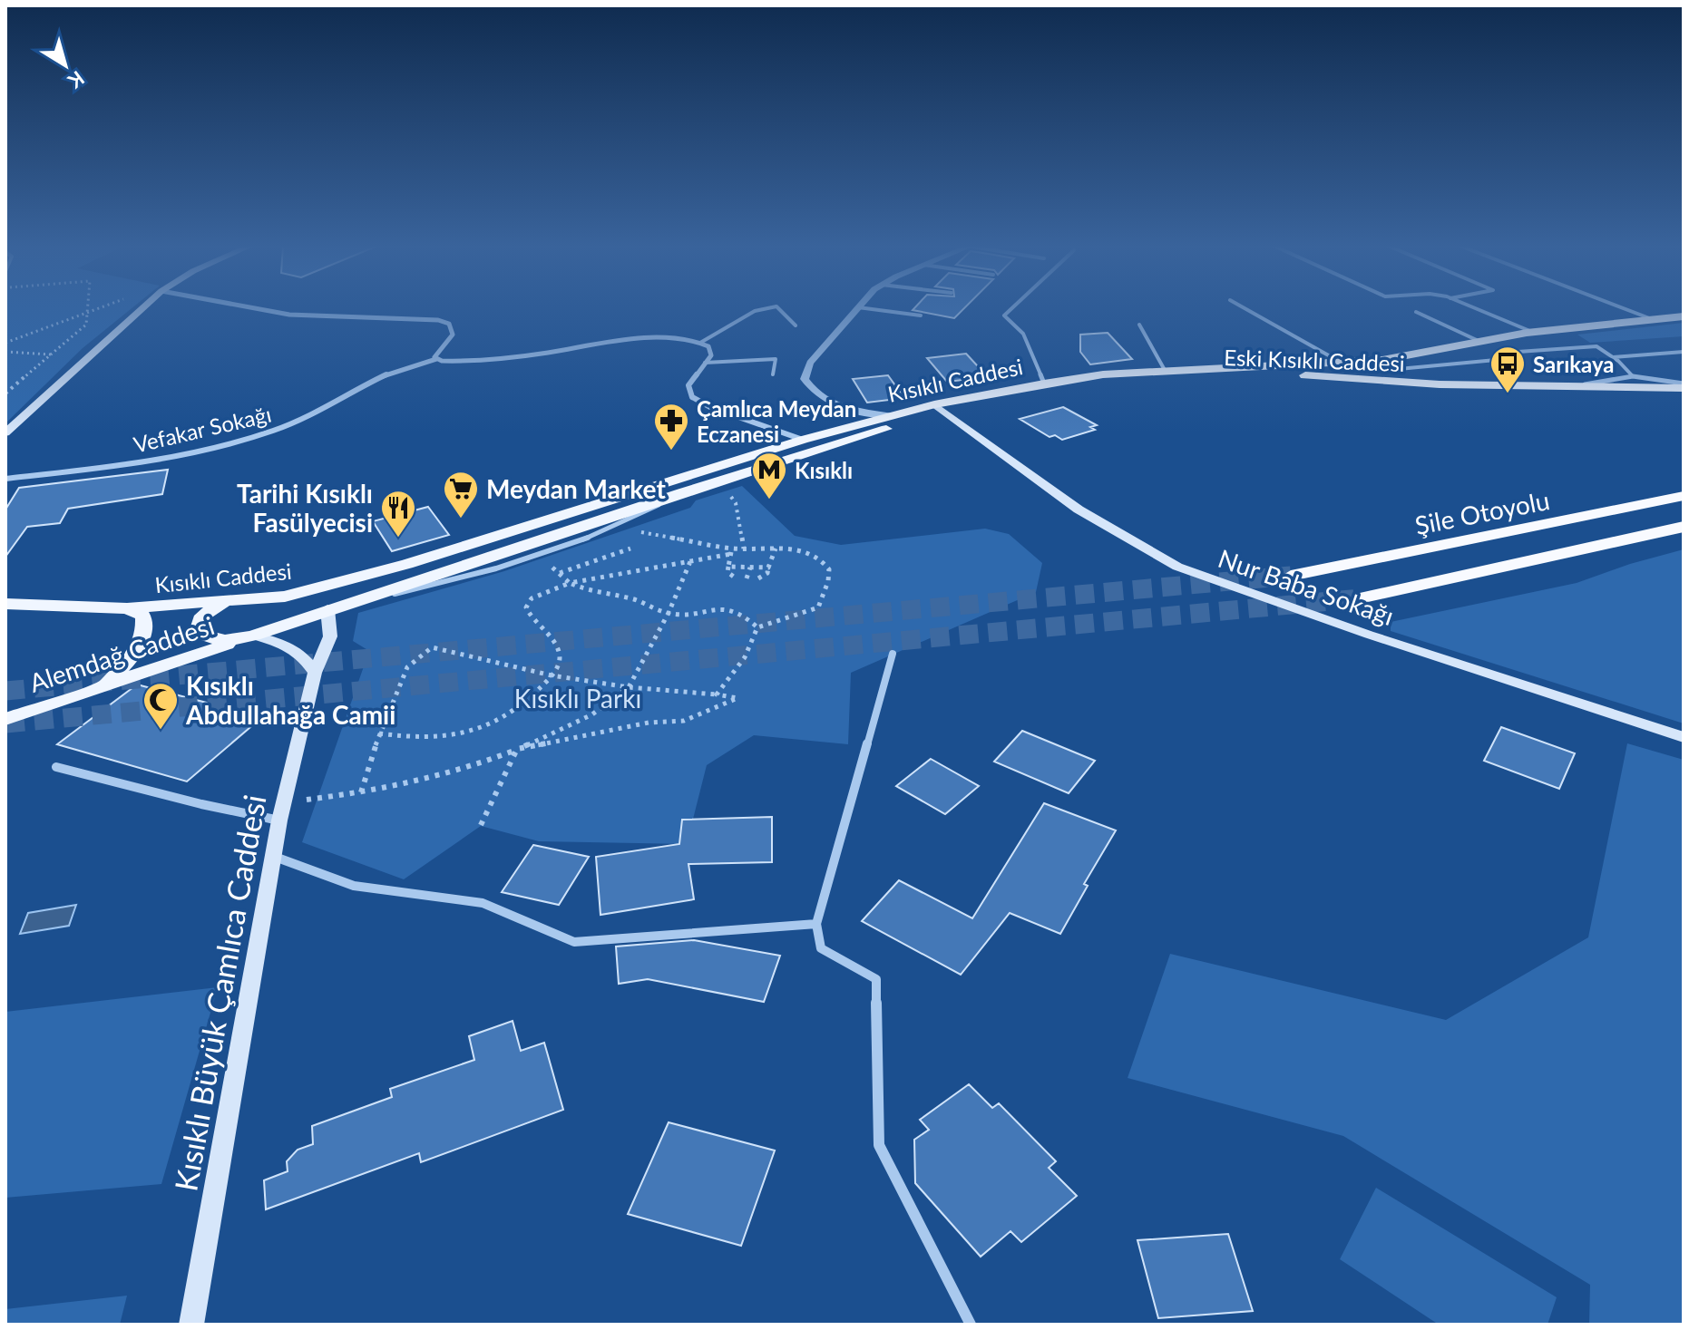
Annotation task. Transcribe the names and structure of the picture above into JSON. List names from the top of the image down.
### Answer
{
  "streets": {
    "highway": ["Şile Otoyolu"],
    "main road": [
      "Eski Kısıklı Caddesi",
      "Kısıklı Caddesi",
      "Nur Baba Sokağı",
      "Alemdağ Caddesi",
      "Kısıklı Büyük Çamlıca Caddesi"
    ],
    "street": ["Vefakar Sokağı"]
  },
  "crossings": [
    ["Eski Kısıklı Caddesi", "Kısıklı Caddesi"],
    ["Eski Kısıklı Caddesi", "Nur Baba Sokağı"],
    ["Kısıklı Caddesi", "Nur Baba Sokağı"],
    ["Kısıklı Caddesi", "Alemdağ Caddesi"],
    ["Kısıklı Caddesi", "Kısıklı Büyük Çamlıca Caddesi"]
  ],
  "parks": ["Kısıklı Parkı"],
  "places": {
    "bus stop": ["Sarıkaya"],
    "pharmacy": ["Çamlıca Meydan Eczanesi"],
    "metro station": ["Kısıklı"],
    "supermarket": ["Meydan Market"],
    "restaurant": ["Tarihi Kısıklı Fasülyecisi"],
    "mosque": ["Kısıklı Abdullahağa Camii"]
  },
  "north": "bottom right"
}
